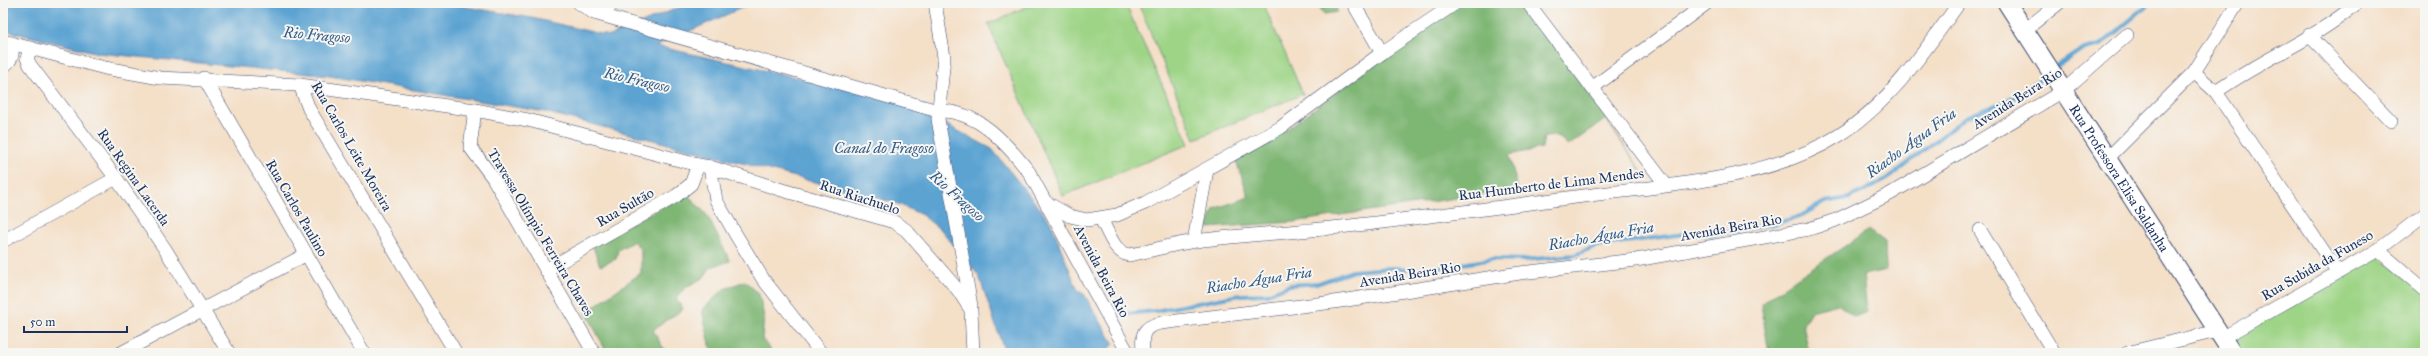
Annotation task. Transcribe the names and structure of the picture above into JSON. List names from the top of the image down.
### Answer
{
  "streets": {
    "street": [
      "Avenida Beira Rio",
      "Rua Carlos Leite Moreira",
      "Rua Regina Lacerda",
      "Rua Professora Elisa Saldanha",
      "Rua Humberto de Lima Mendes",
      "Rua Riachuelo",
      "Rua Sultão",
      "Rua Carlos Paulino",
      "Travessa Olímpio Ferreira Chaves",
      "Rua Subida da Funeso"
    ]
  },
  "crossings": [
    ["Avenida Beira Rio", "Rua Professora Elisa Saldanha"],
    ["Rua Carlos Leite Moreira", "Rua Regina Lacerda"],
    ["Rua Carlos Leite Moreira", "Rua Carlos Paulino"],
    ["Rua Professora Elisa Saldanha", "Rua Subida da Funeso"],
    ["Rua Riachuelo", "Rua Sultão"],
    ["Rua Riachuelo", "Travessa Olímpio Ferreira Chaves"],
    ["Rua Sultão", "Travessa Olímpio Ferreira Chaves"]
  ],
  "water": ["Rio Fragoso", "Riacho Água Fria", "Canal do Fragoso"],
  "scale_bar": "50 m"
}
